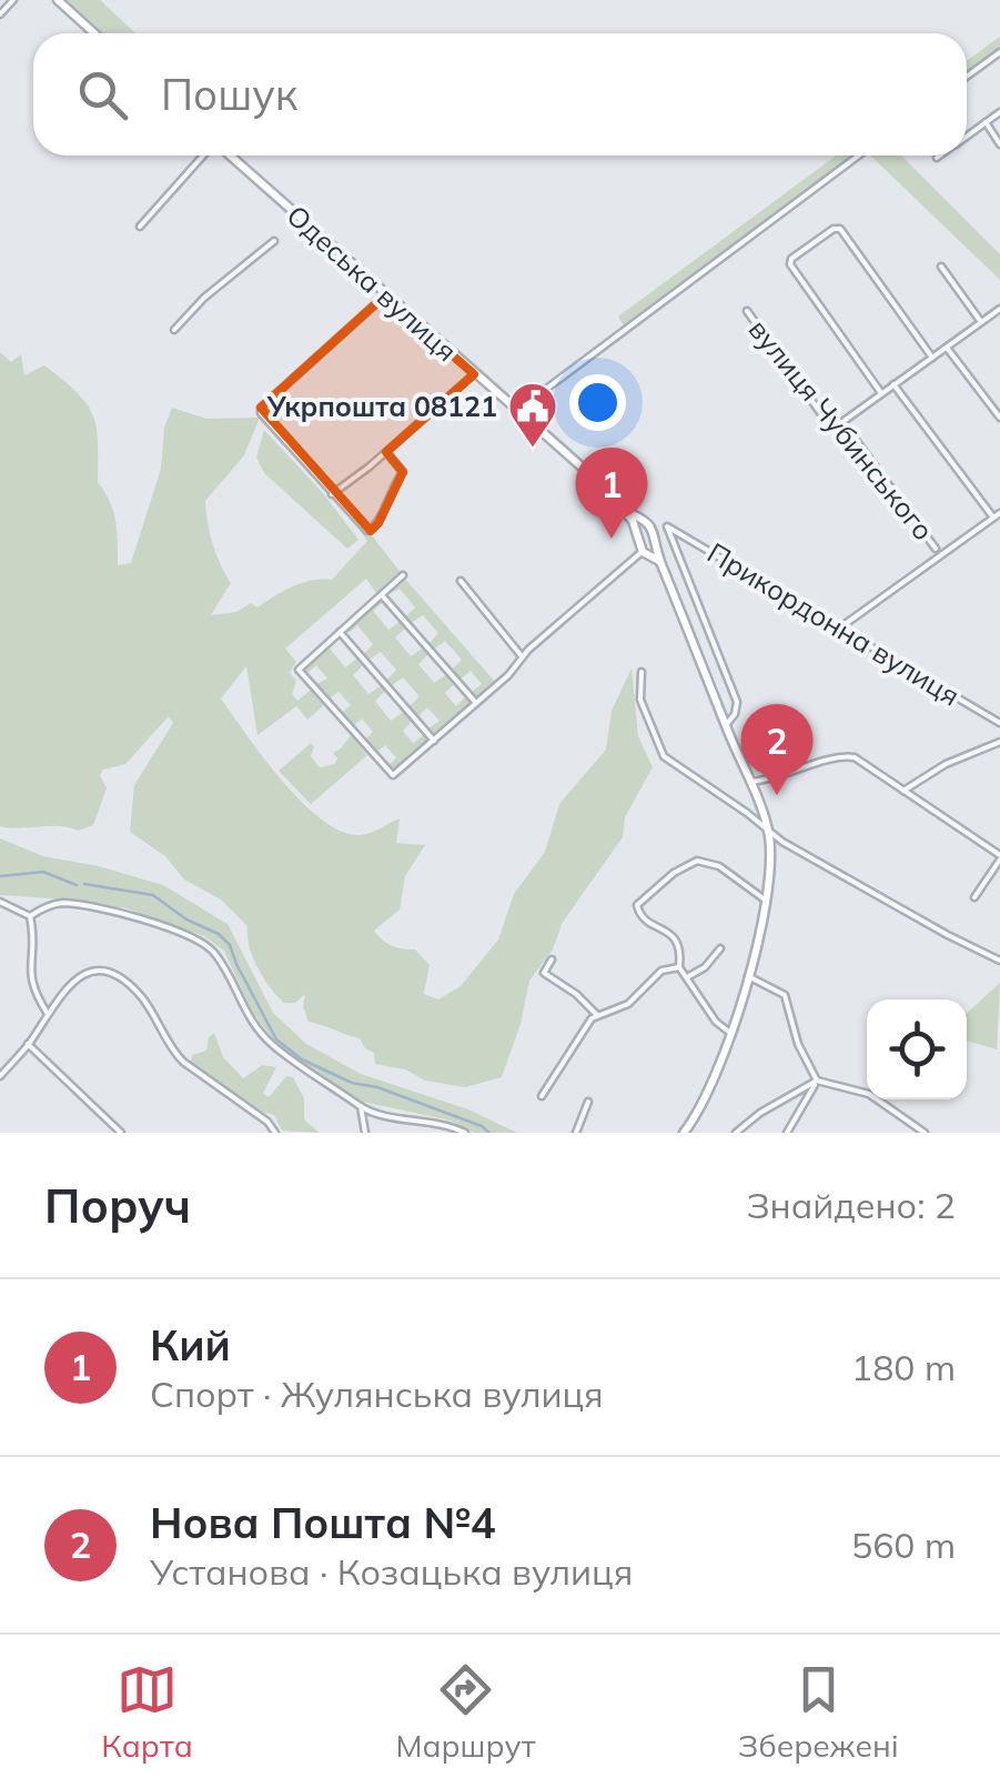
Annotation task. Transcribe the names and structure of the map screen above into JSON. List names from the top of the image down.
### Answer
{
  "streets": {
    "street": ["Одеська вулиця", "вулиця Чубинського", "Прикордонна вулиця"]
  },
  "crossings": [
    ["Одеська вулиця", "Прикордонна вулиця"]
  ],
  "places": {
    "public building": ["Укрпошта 08121"]
  },
  "page": {
    "search": "Пошук",
    "pins": ["1", "2"],
    "heading": ["Поруч", "Знайдено: 2"],
    "list": [
      {
        "mark": "1",
        "name": "Кий",
        "note": "Спорт · Жулянська вулиця",
        "value": "180 m"
      },
      {
        "mark": "2",
        "name": "Нова Пошта №4",
        "note": "Установа · Козацька вулиця",
        "value": "560 m"
      }
    ],
    "nav": ["Карта", "Маршрут", "Збережені"]
  }
}
